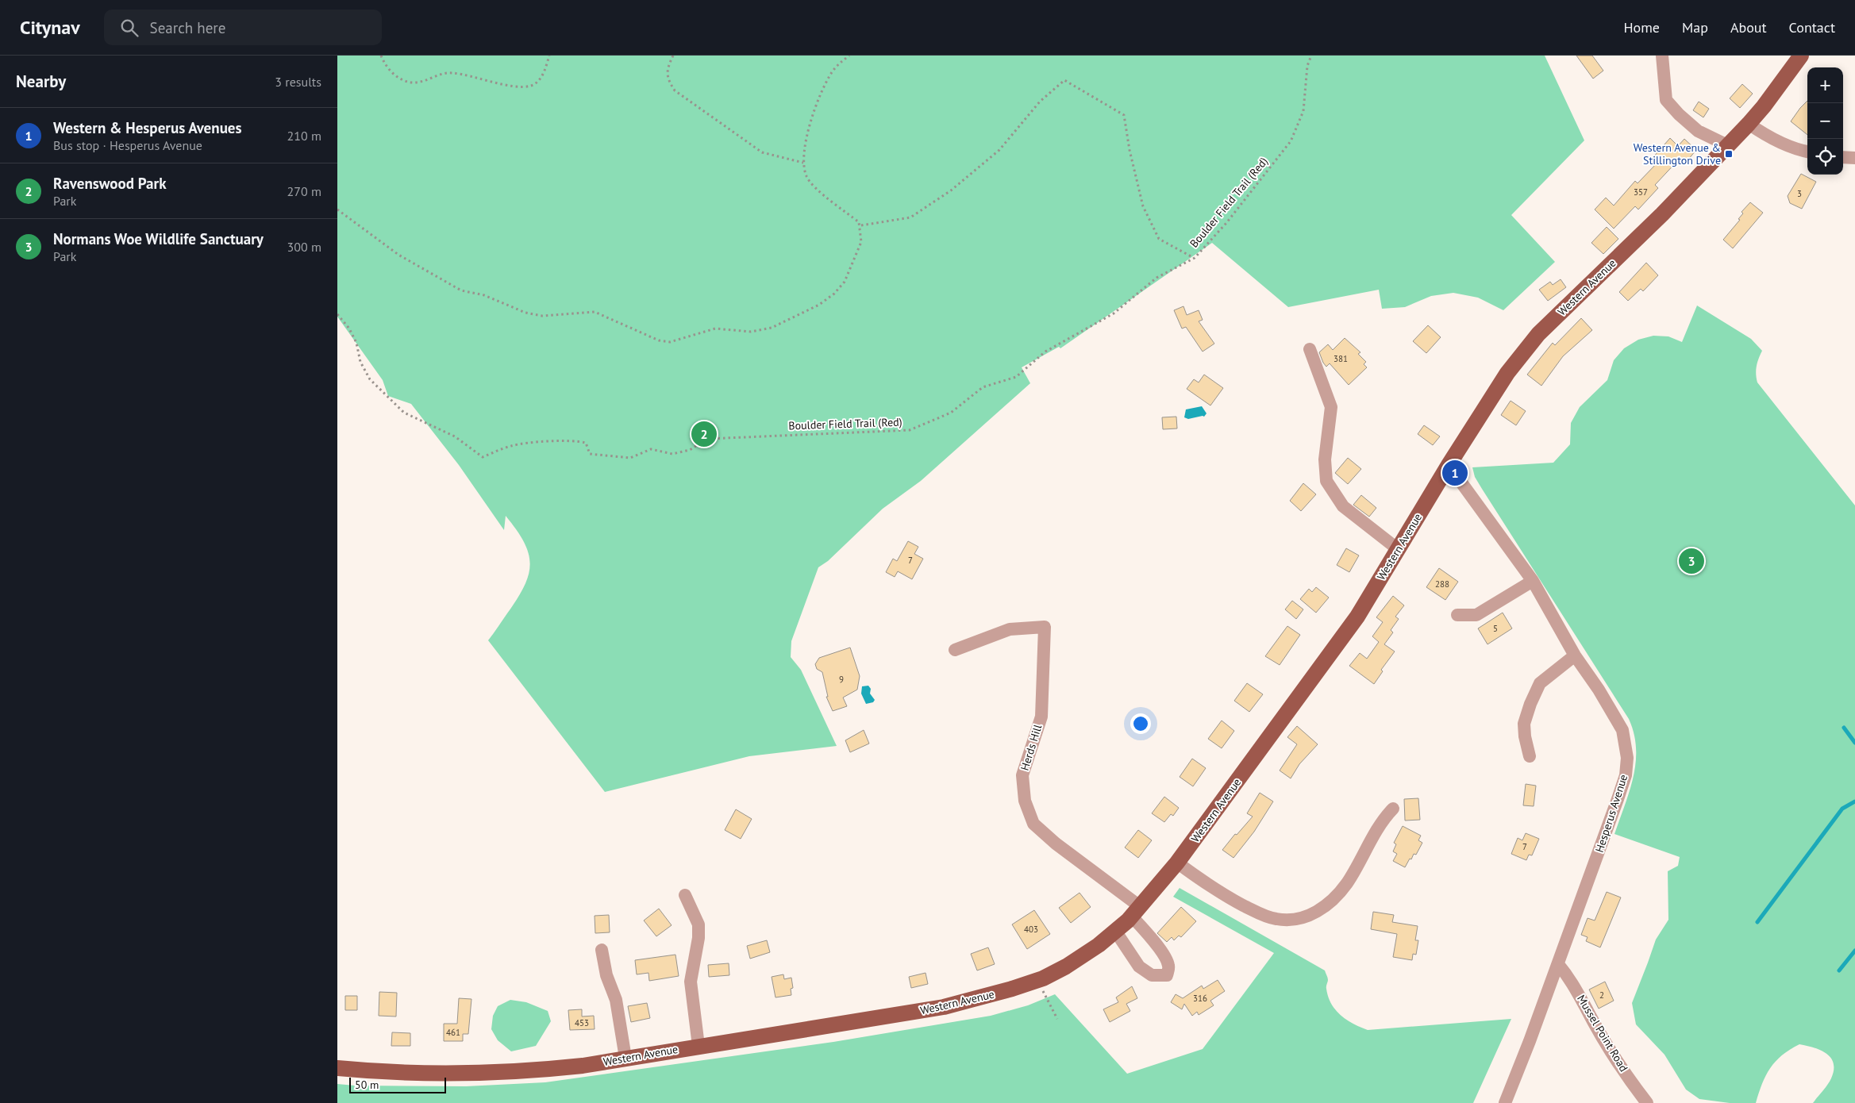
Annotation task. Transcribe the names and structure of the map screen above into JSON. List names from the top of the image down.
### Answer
{
  "streets": {
    "main road": ["Western Avenue"],
    "street": ["Herds Hill", "Hesperus Avenue", "Mussel Point Road"],
    "path": ["Boulder Field Trail (Red)"]
  },
  "crossings": [
    ["Western Avenue", "Herds Hill"],
    ["Western Avenue", "Hesperus Avenue"],
    ["Hesperus Avenue", "Mussel Point Road"]
  ],
  "places": {
    "transit": ["Western Avenue & Stillington Drive"]
  },
  "house_numbers": [
    "357",
    "3",
    "381",
    "7",
    "288",
    "5",
    "9",
    "7",
    "403",
    "2",
    "316",
    "453",
    "461"
  ],
  "scale_bar": "50 m",
  "page": {
    "header": "Citynav",
    "search": "Search here",
    "nav": [
      "Home",
      "Map",
      "About",
      "Contact"
    ],
    "heading": ["Nearby", "3 results"],
    "map_buttons": ["+", "−"],
    "list": [
      {
        "mark": "1",
        "name": "Western & Hesperus Avenues",
        "note": "Bus stop · Hesperus Avenue",
        "value": "210 m"
      },
      {
        "mark": "2",
        "name": "Ravenswood Park",
        "note": "Park",
        "value": "270 m"
      },
      {
        "mark": "3",
        "name": "Normans Woe Wildlife Sanctuary",
        "note": "Park",
        "value": "300 m"
      }
    ],
    "pins": ["2", "1", "3"],
    "scale": "50 m"
  }
}
